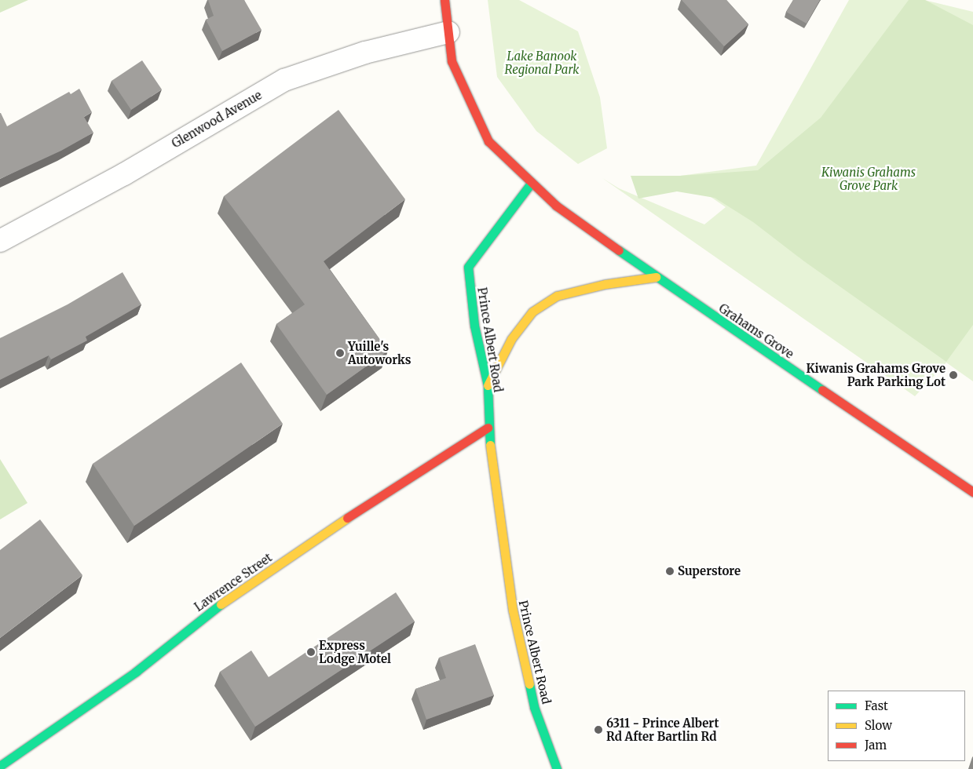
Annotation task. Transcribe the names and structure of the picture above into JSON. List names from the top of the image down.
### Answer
{
  "streets": {
    "street": [
      "Glenwood Avenue",
      "Grahams Grove",
      "Prince Albert Road",
      "Lawrence Street"
    ]
  },
  "crossings": [
    ["Grahams Grove", "Prince Albert Road"],
    ["Prince Albert Road", "Lawrence Street"]
  ],
  "parks": ["Lake Banook Regional Park", "Kiwanis Grahams Grove Park"],
  "places": [
    "Yuille's Autoworks",
    "Kiwanis Grahams Grove Park Parking Lot",
    "Superstore",
    "Express Lodge Motel",
    "6311 - Prince Albert Rd After Bartlin Rd"
  ],
  "legend": ["Fast", "Slow", "Jam"]
}
